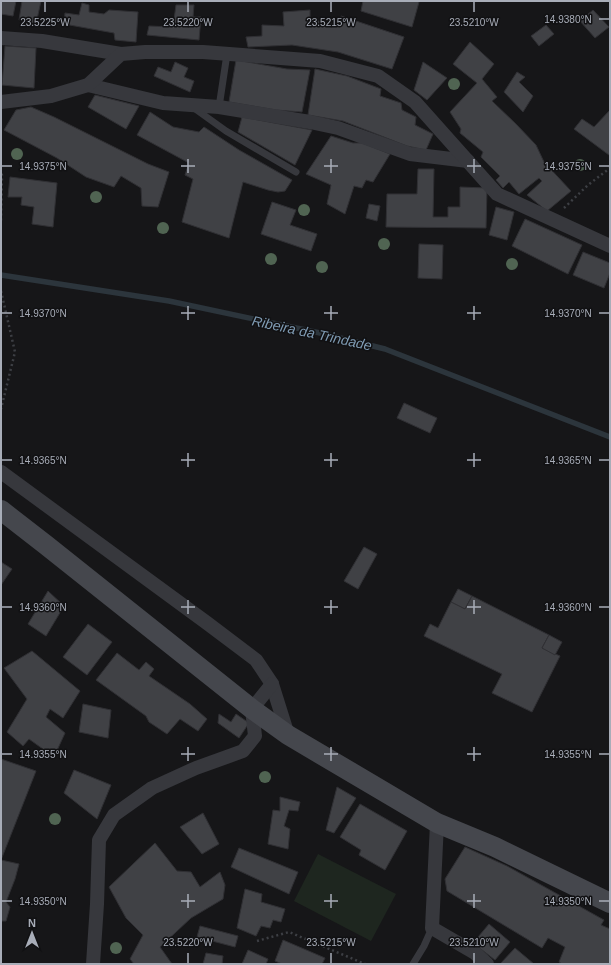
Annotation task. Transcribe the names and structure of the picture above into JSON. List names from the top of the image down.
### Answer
{
  "water": ["Ribeira da Trindade"],
  "north": "top",
  "coordinates": [
    "14.9380°N",
    "23.5225°W",
    "23.5220°W",
    "23.5215°W",
    "23.5210°W",
    "14.9375°N",
    "14.9370°N",
    "14.9365°N",
    "14.9360°N",
    "14.9355°N",
    "14.9350°N"
  ]
}
